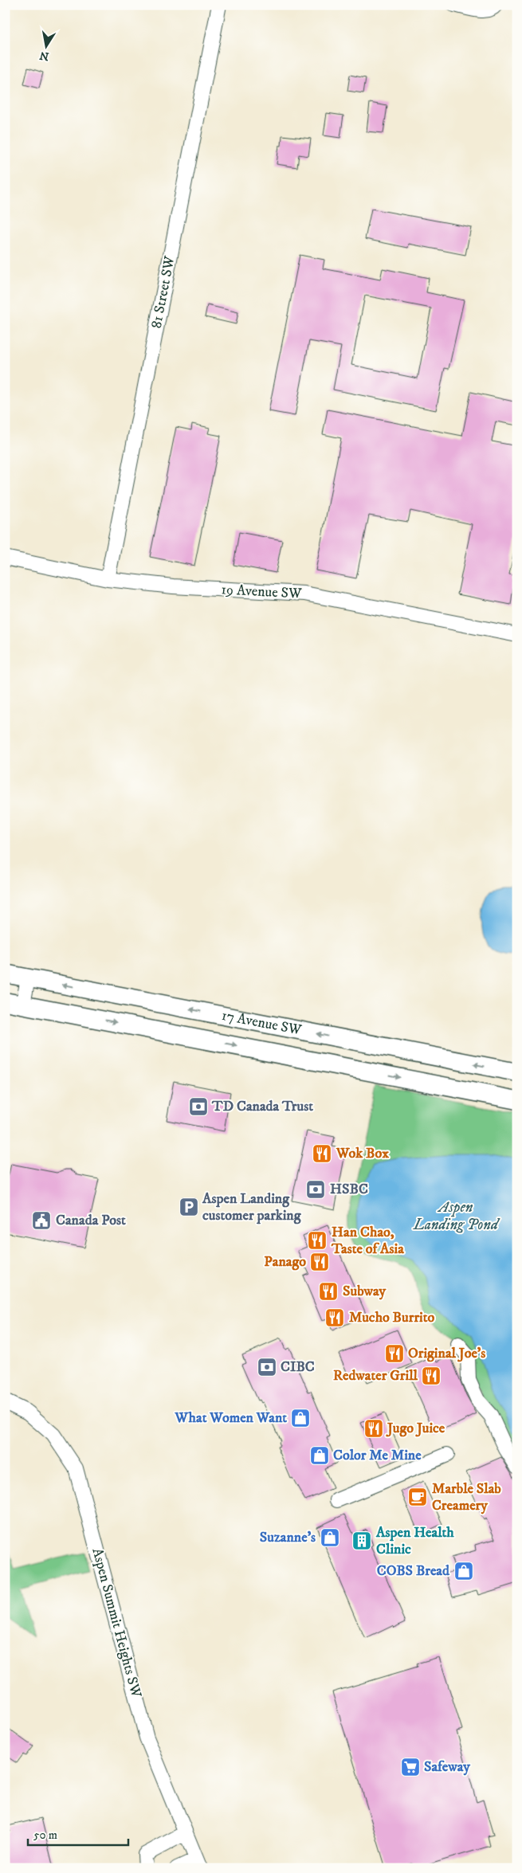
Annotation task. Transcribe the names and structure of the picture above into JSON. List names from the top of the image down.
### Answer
{
  "streets": {
    "main road": ["17 Avenue SW"],
    "street": ["81 Street SW", "19 Avenue SW", "Aspen Summit Heights SW"]
  },
  "crossings": [
    ["81 Street SW", "19 Avenue SW"]
  ],
  "water": ["Aspen Landing Pond"],
  "places": {
    "bank": ["TD Canada Trust", "HSBC", "CIBC"],
    "restaurant": [
      "Wok Box",
      "Han Chao, Taste of Asia",
      "Panago",
      "Subway",
      "Mucho Burrito",
      "Original Joe's",
      "Redwater Grill",
      "Jugo Juice"
    ],
    "parking": ["Aspen Landing customer parking"],
    "public building": ["Canada Post"],
    "shop": [
      "What Women Want",
      "Color Me Mine",
      "Suzanne's",
      "COBS Bread"
    ],
    "cafe": ["Marble Slab Creamery"],
    "building": ["Aspen Health Clinic"],
    "supermarket": ["Safeway"]
  },
  "scale_bar": "50 m",
  "north": "bottom"
}
